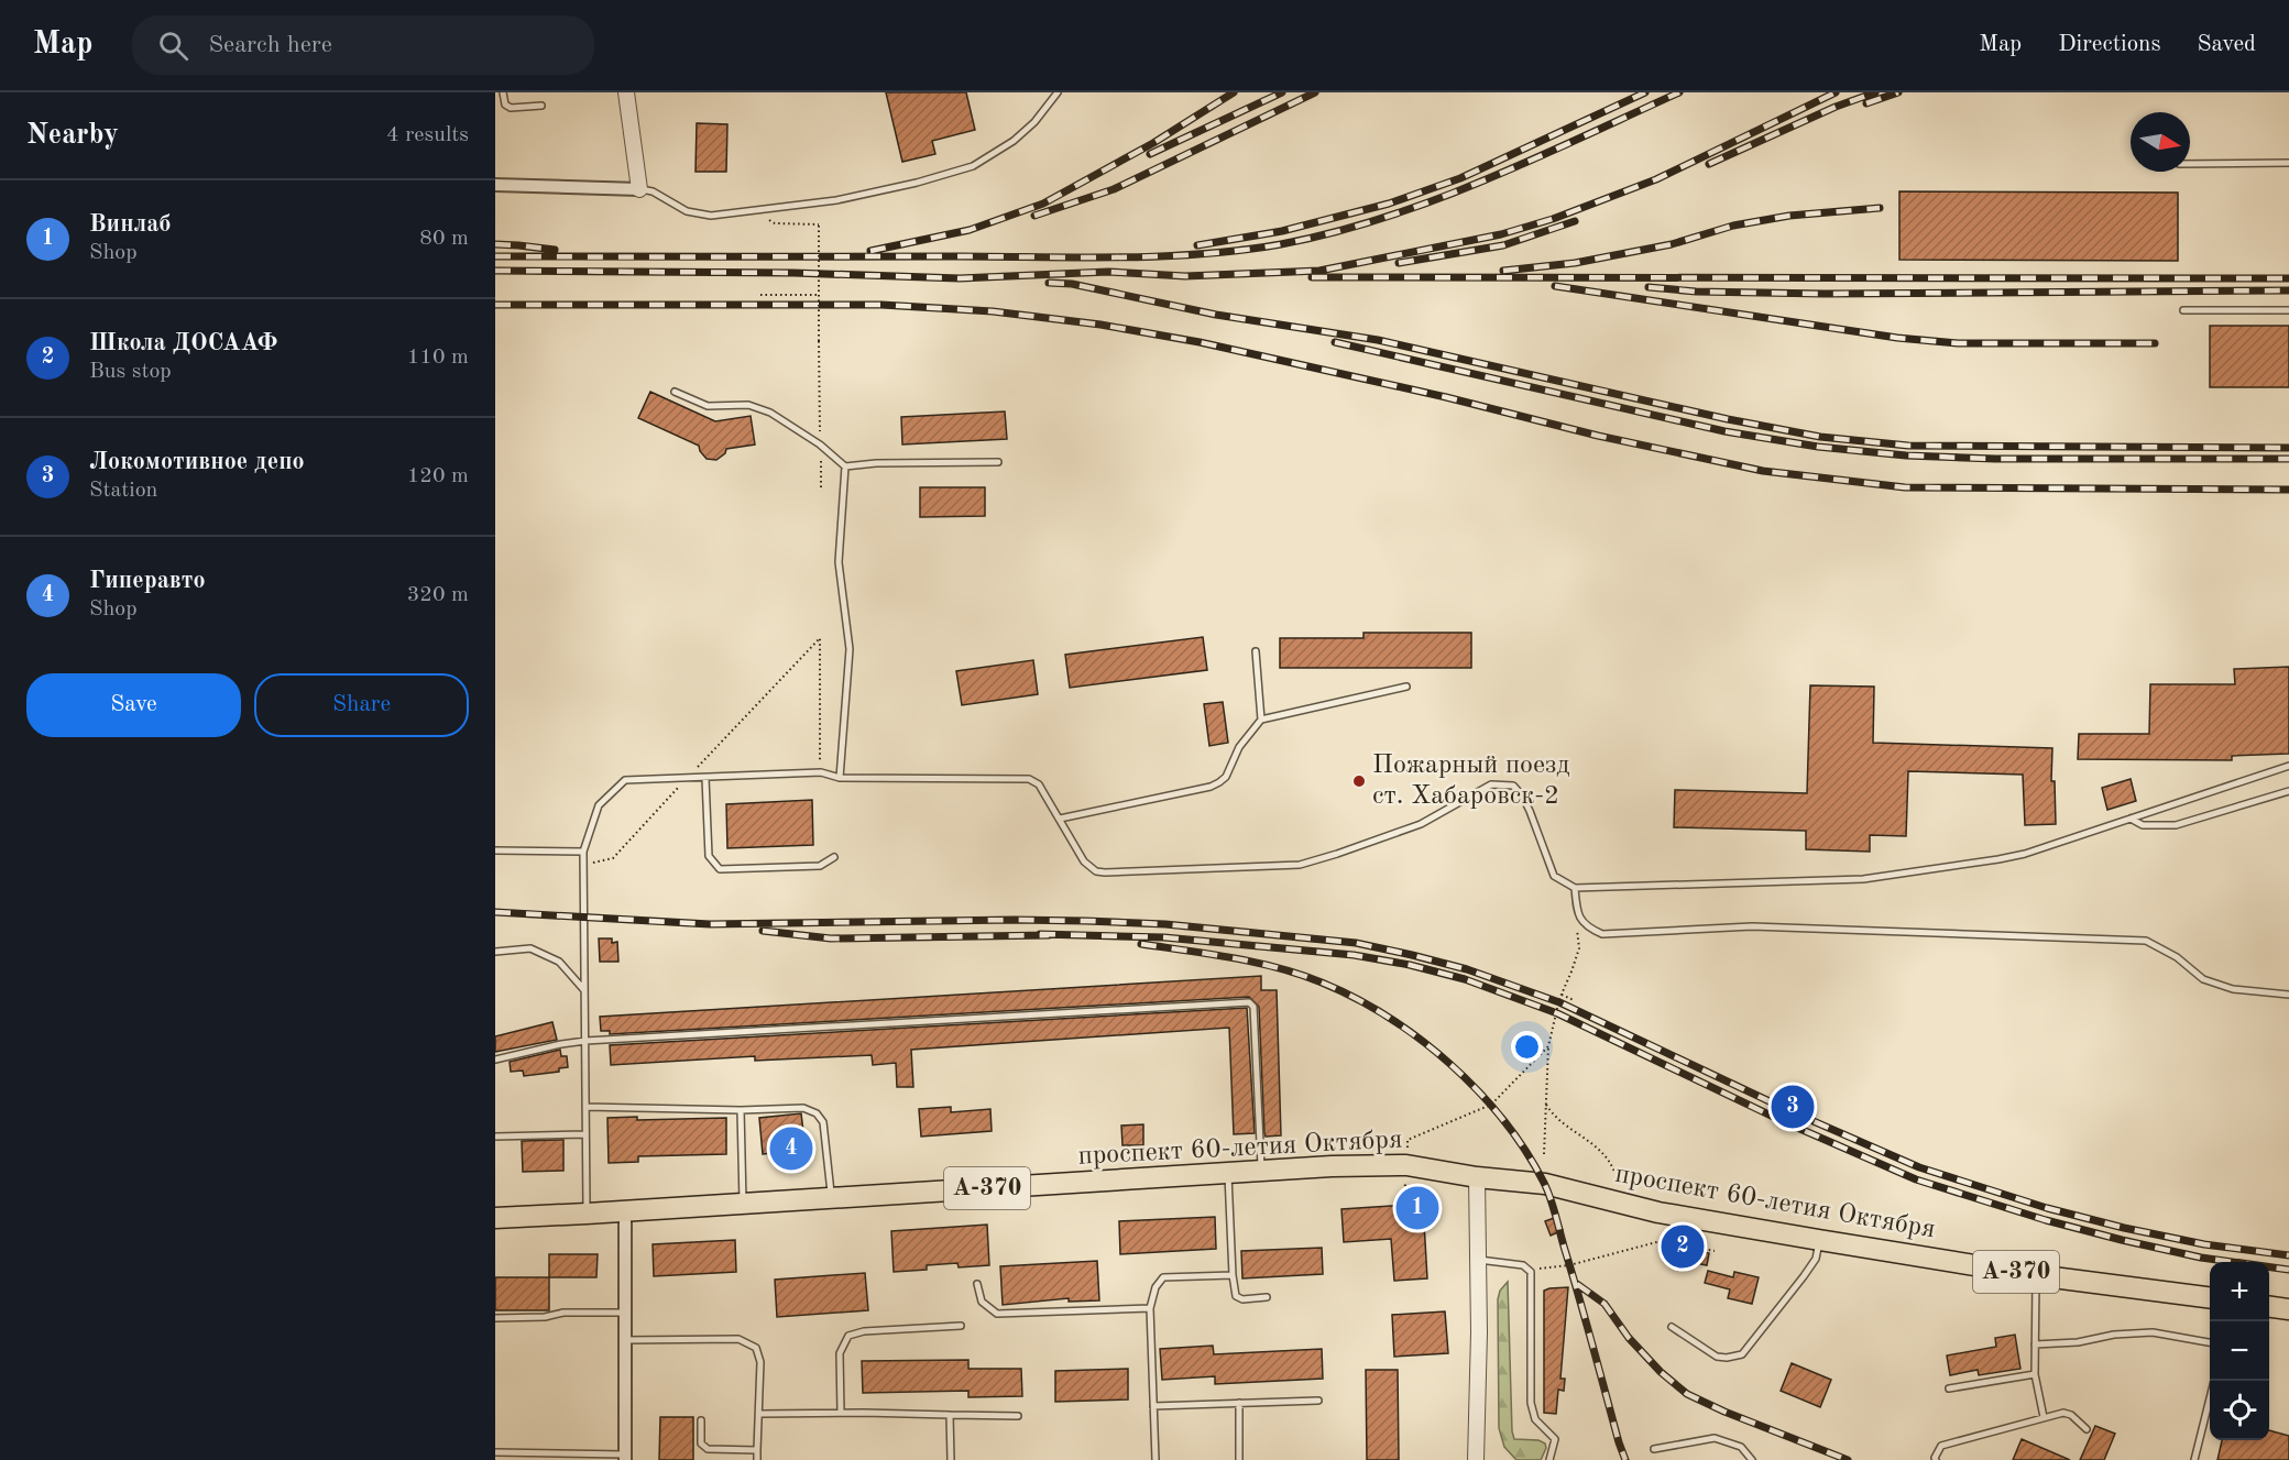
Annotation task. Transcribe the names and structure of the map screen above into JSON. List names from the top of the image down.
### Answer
{
  "streets": {
    "highway": ["проспект 60-летия Октября", "А-370"]
  },
  "places": ["Пожарный поезд ст. Хабаровск-2"],
  "north": "right",
  "page": {
    "header": "Map",
    "search": "Search here",
    "nav": ["Map", "Directions", "Saved"],
    "heading": ["Nearby", "4 results"],
    "list": [
      {
        "mark": "1",
        "name": "Винлаб",
        "note": "Shop",
        "value": "80 m"
      },
      {
        "mark": "2",
        "name": "Школа ДОСААФ",
        "note": "Bus stop",
        "value": "110 m"
      },
      {
        "mark": "3",
        "name": "Локомотивное депо",
        "note": "Station",
        "value": "120 m"
      },
      {
        "mark": "4",
        "name": "Гиперавто",
        "note": "Shop",
        "value": "320 m"
      }
    ],
    "buttons": ["Save", "Share"],
    "pins": [
      "3",
      "4",
      "1",
      "2"
    ],
    "map_buttons": ["+", "−"]
  }
}
